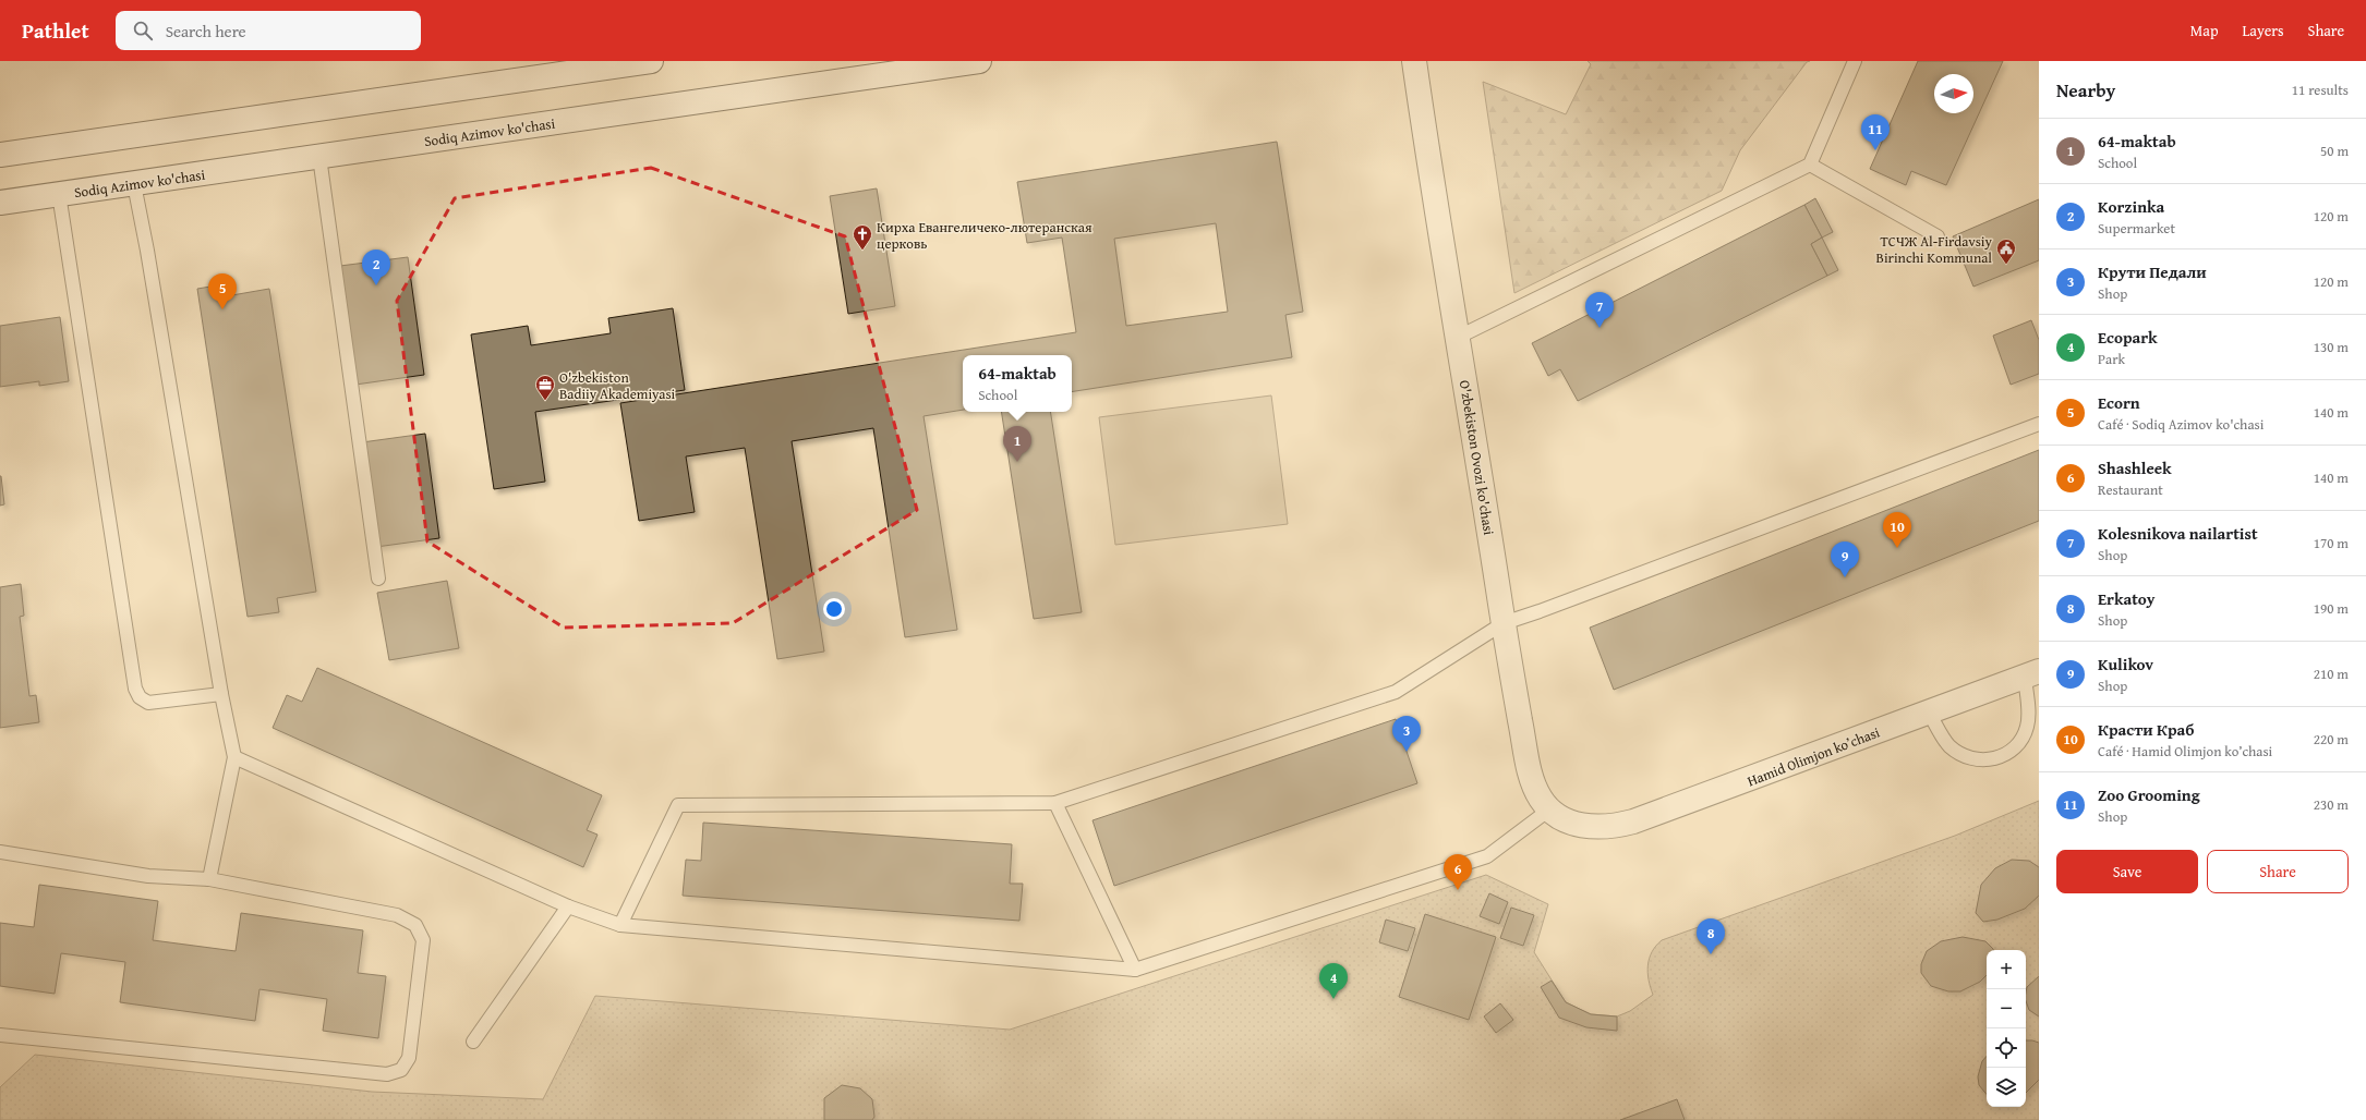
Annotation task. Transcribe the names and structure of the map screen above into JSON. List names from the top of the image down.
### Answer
{
  "streets": {
    "main road": ["Sodiq Azimov ko'chasi", "O'zbekiston Ovozi ko'chasi", "Hamid Olimjon ko’chasi"]
  },
  "crossings": [
    ["O'zbekiston Ovozi ko'chasi", "Hamid Olimjon ko’chasi"]
  ],
  "places": {
    "church": ["Кирха Евангеличеко-лютеранская церковь"],
    "public building": ["ТСЧЖ Al-Firdavsiy Birinchi Kommunal"],
    "office": ["O'zbekiston Badiiy Akademiyasi"]
  },
  "north": "right",
  "page": {
    "header": "Pathlet",
    "search": "Search here",
    "nav": ["Map", "Layers", "Share"],
    "heading": ["Nearby", "11 results"],
    "pins": [
      "11",
      "2",
      "5",
      "7",
      "1",
      "10",
      "9",
      "3",
      "6",
      "8",
      "4"
    ],
    "list": [
      {
        "mark": "1",
        "name": "64-maktab",
        "note": "School",
        "value": "50 m"
      },
      {
        "mark": "2",
        "name": "Korzinka",
        "note": "Supermarket",
        "value": "120 m"
      },
      {
        "mark": "3",
        "name": "Крути Педали",
        "note": "Shop",
        "value": "120 m"
      },
      {
        "mark": "4",
        "name": "Ecopark",
        "note": "Park",
        "value": "130 m"
      },
      {
        "mark": "5",
        "name": "Ecorn",
        "note": "Café · Sodiq Azimov ko'chasi",
        "value": "140 m"
      },
      {
        "mark": "6",
        "name": "Shashleek",
        "note": "Restaurant",
        "value": "140 m"
      },
      {
        "mark": "7",
        "name": "Kolesnikova nailartist",
        "note": "Shop",
        "value": "170 m"
      },
      {
        "mark": "8",
        "name": "Erkatoy",
        "note": "Shop",
        "value": "190 m"
      },
      {
        "mark": "9",
        "name": "Kulikov",
        "note": "Shop",
        "value": "210 m"
      },
      {
        "mark": "10",
        "name": "Красти Краб",
        "note": "Café · Hamid Olimjon ko’chasi",
        "value": "220 m"
      },
      {
        "mark": "11",
        "name": "Zoo Grooming",
        "note": "Shop",
        "value": "230 m"
      }
    ],
    "popup": ["64-maktab", "School"],
    "buttons": ["Save", "Share"],
    "map_buttons": ["+", "−"]
  }
}
